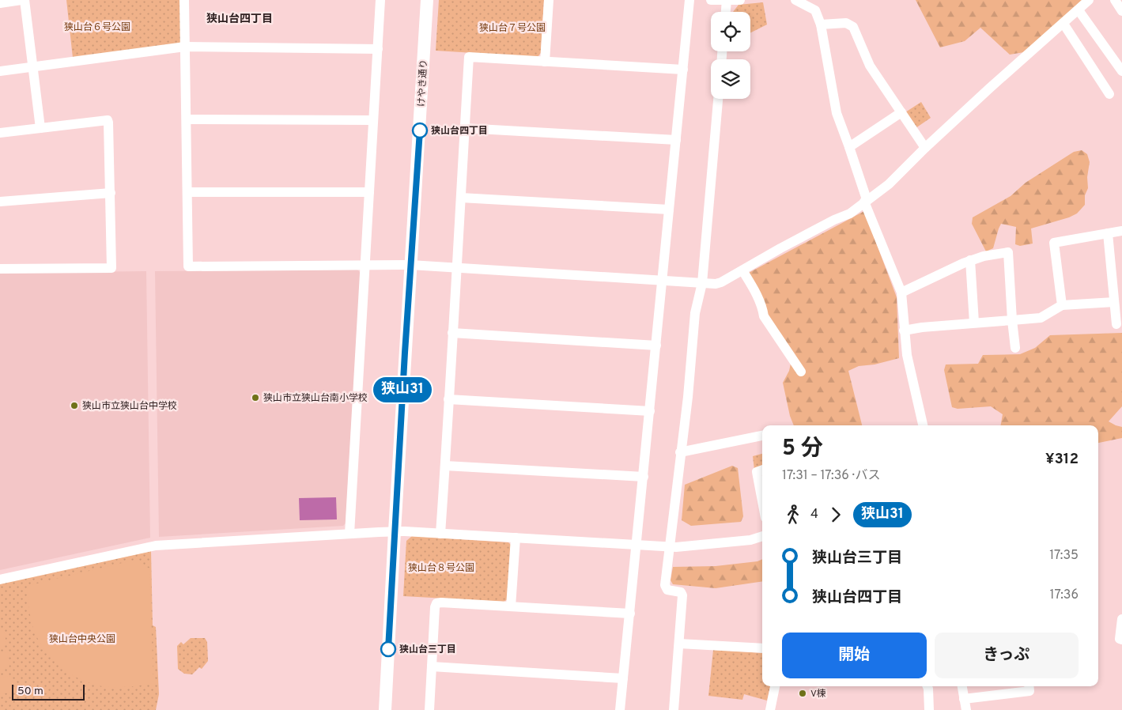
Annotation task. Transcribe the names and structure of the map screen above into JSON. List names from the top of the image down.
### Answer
{
  "streets": {
    "street": ["けやき通り"]
  },
  "districts": ["狭山台四丁目"],
  "parks": [
    "狭山台６号公園",
    "狭山台７号公園",
    "狭山台８号公園",
    "狭山台中央公園"
  ],
  "places": [
    "狭山台四丁目",
    "狭山市立狭山台南小学校",
    "狭山市立狭山台中学校",
    "狭山台三丁目",
    "V棟"
  ],
  "lines": ["bus line 狭山31"],
  "scale_bar": "50 m",
  "page": {
    "on_map": "狭山31",
    "heading": ["5 分", "17:31 – 17:36 · バス", "¥312"],
    "legs": ["4", "狭山31"],
    "list": [
      {
        "name": "狭山台三丁目",
        "value": "17:35"
      },
      {
        "name": "狭山台四丁目",
        "value": "17:36"
      }
    ],
    "buttons": ["開始", "きっぷ"],
    "scale": "50 m"
  }
}
